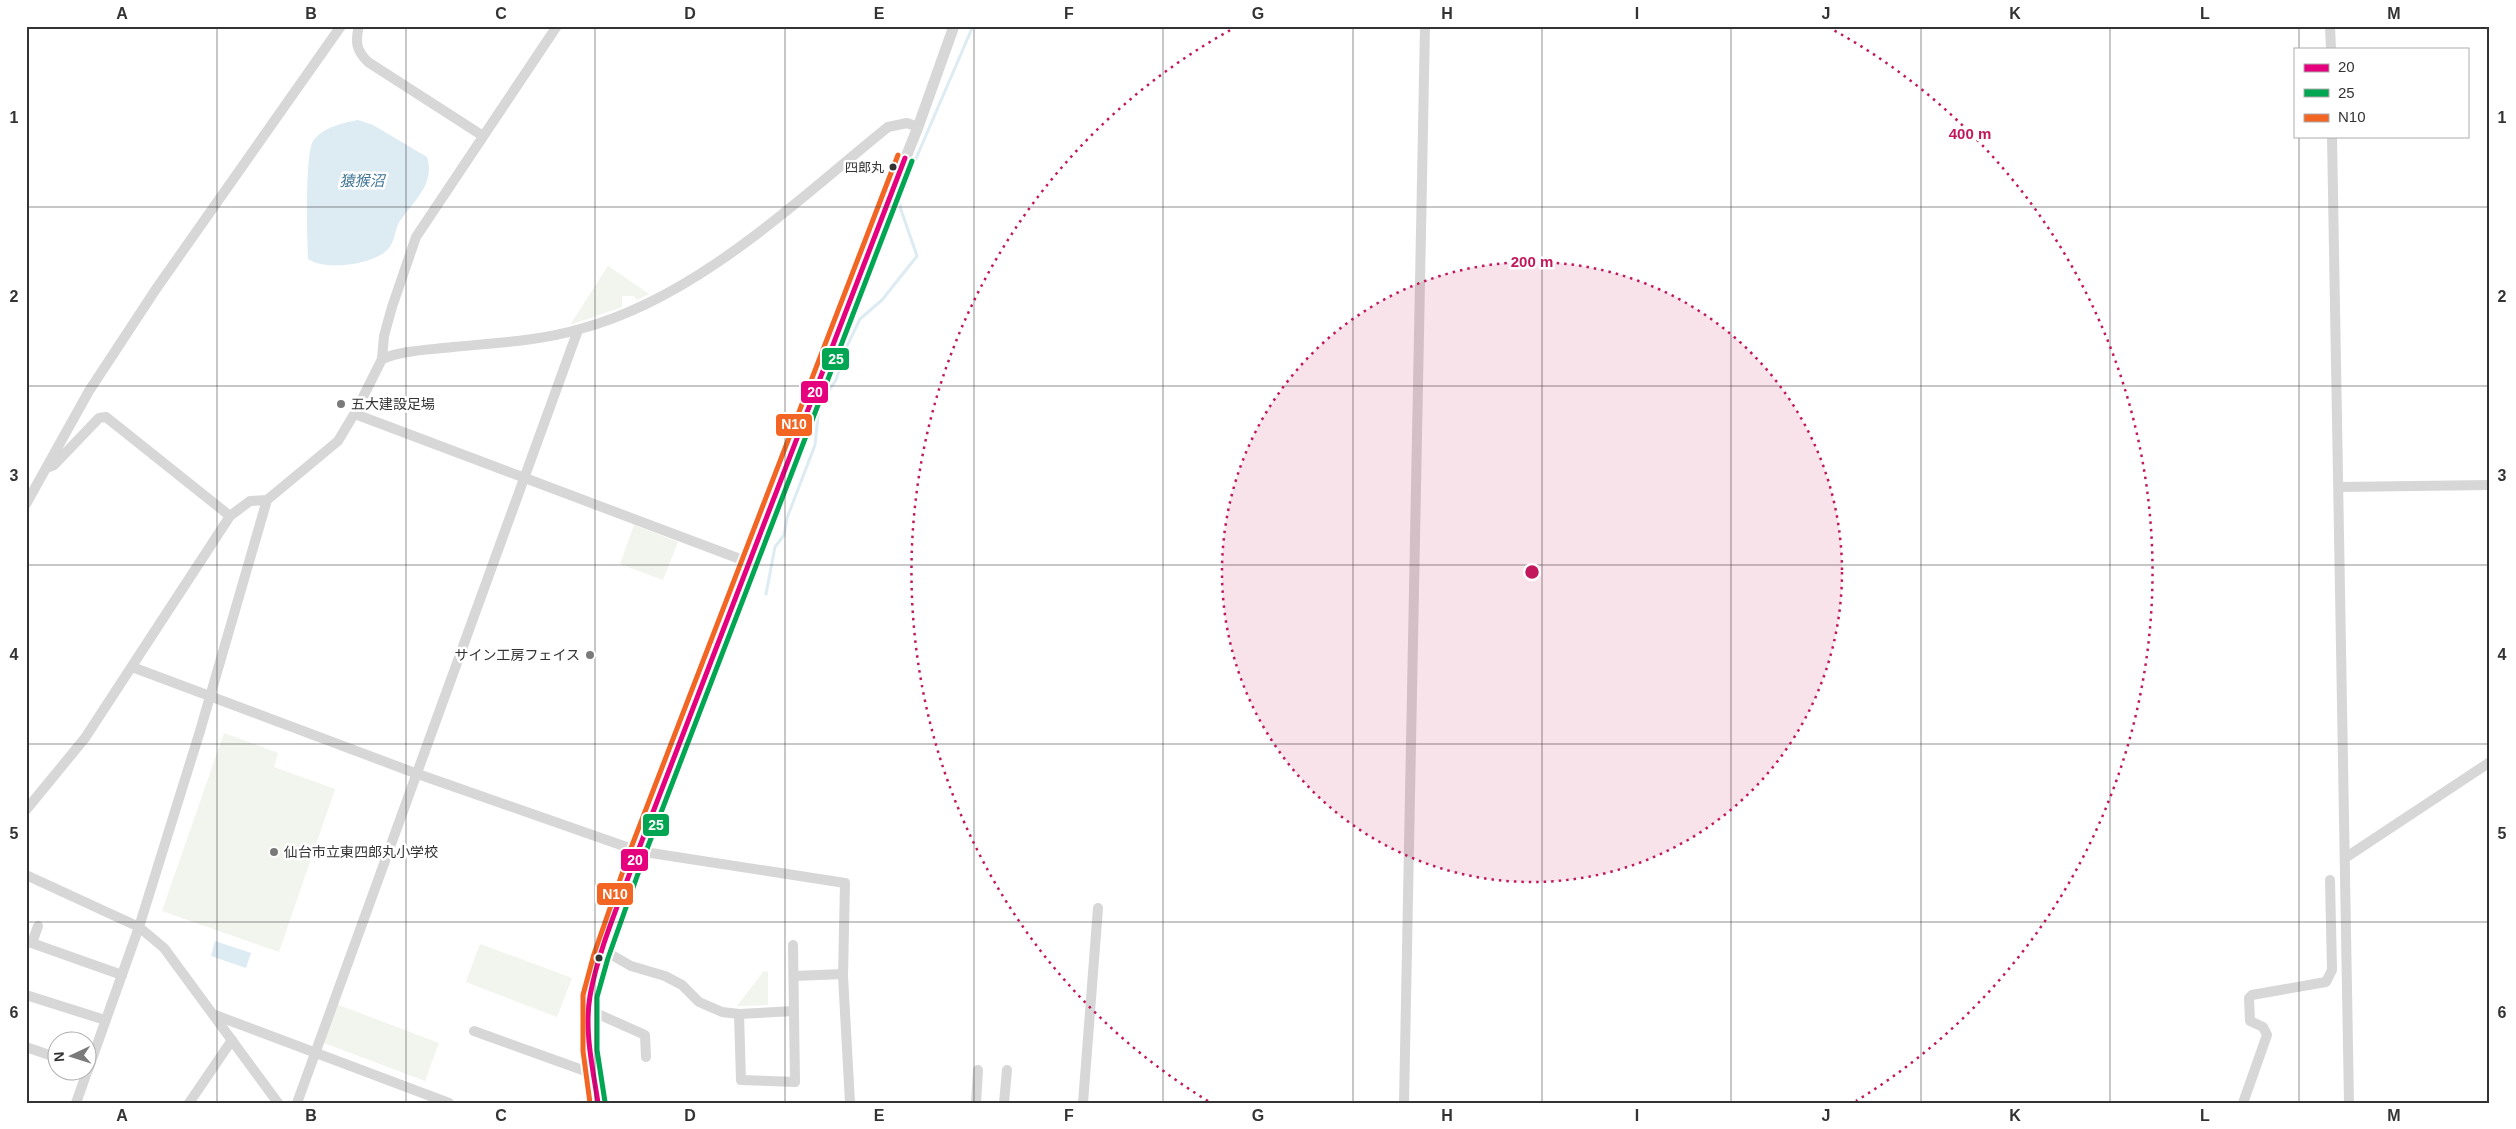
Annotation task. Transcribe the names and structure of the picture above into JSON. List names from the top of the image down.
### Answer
{
  "water": ["猿猴沼"],
  "places": [
    "四郎丸",
    "五大建設足場",
    "サイン工房フェイス",
    "仙台市立東四郎丸小学校"
  ],
  "lines": ["transit line N10", "transit line 20", "transit line 25"],
  "legend": ["20", "25", "N10"],
  "north": "left",
  "grid": {
    "columns": [
      "A",
      "B",
      "C",
      "D",
      "E",
      "F",
      "G",
      "H",
      "I",
      "J",
      "K",
      "L",
      "M"
    ],
    "rows": [
      "1",
      "2",
      "3",
      "4",
      "5",
      "6"
    ]
  },
  "rings": ["400 m", "200 m"]
}
